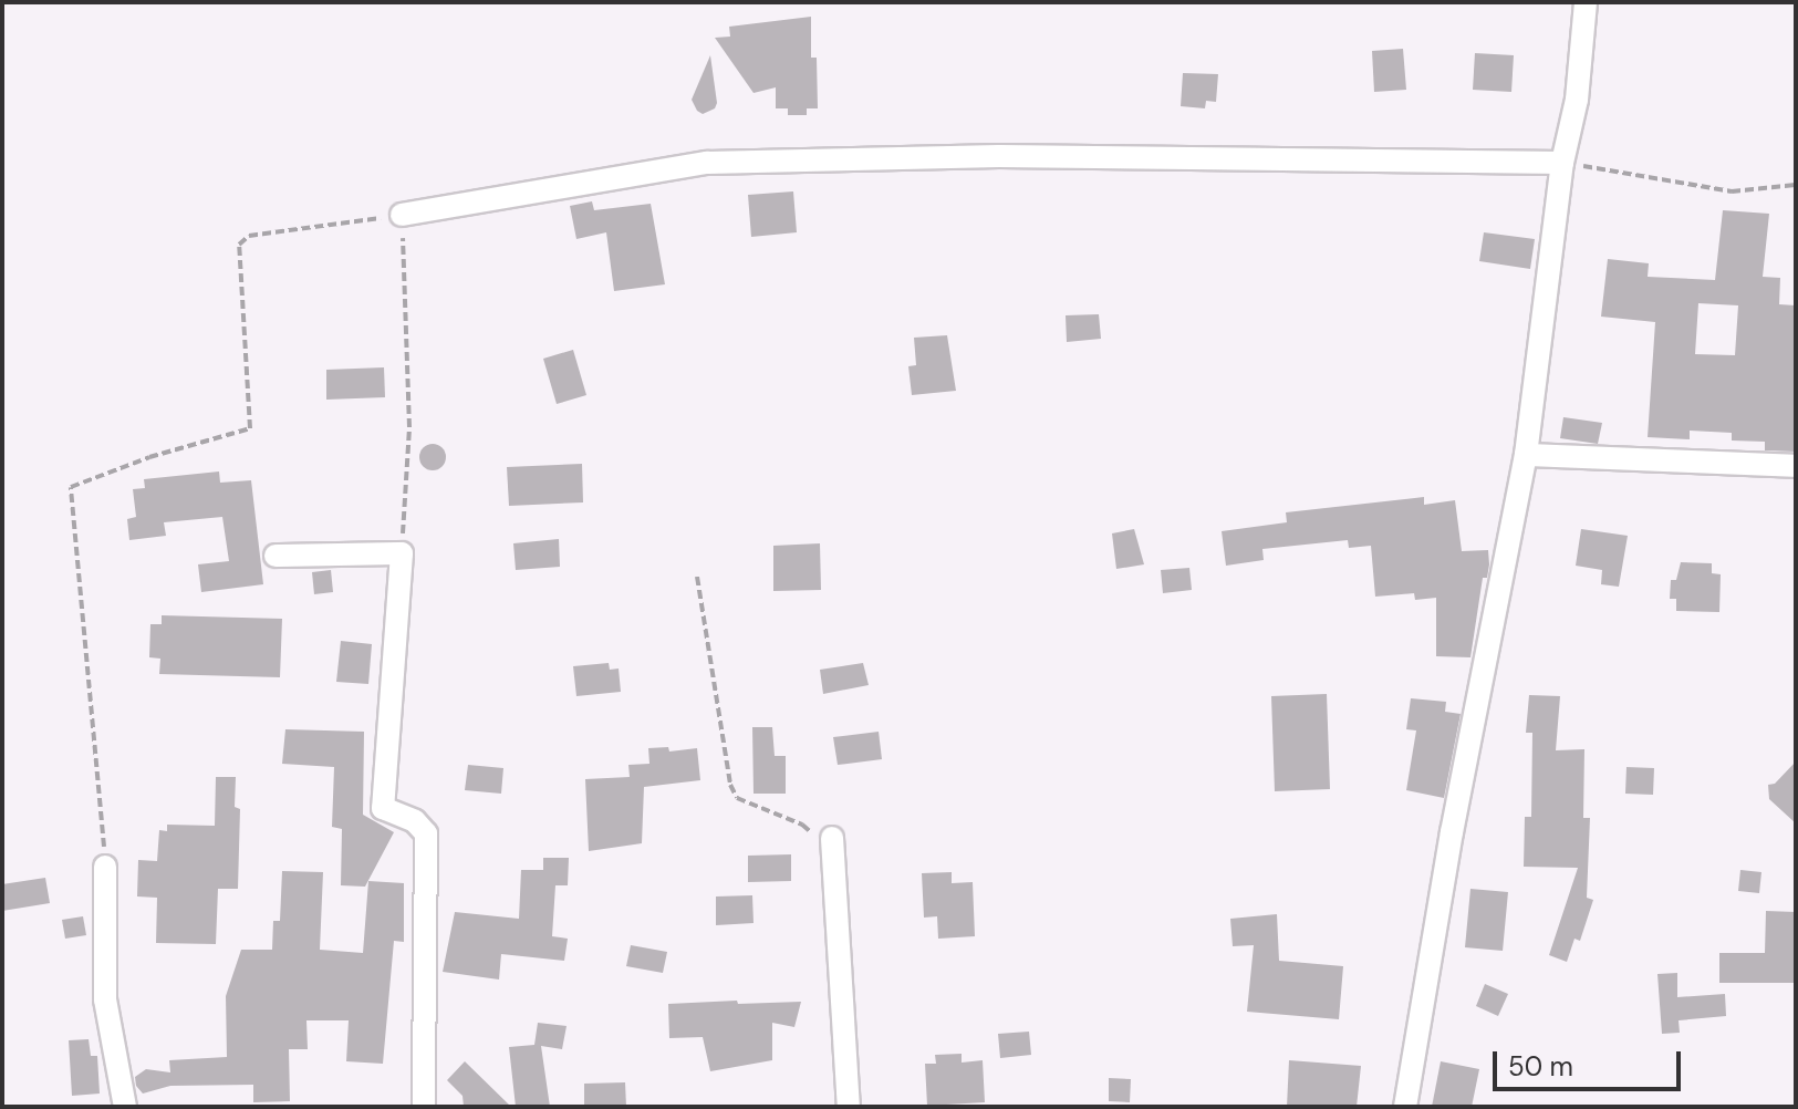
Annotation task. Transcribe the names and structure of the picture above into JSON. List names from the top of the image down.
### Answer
{
  "scale_bar": "50 m"
}
